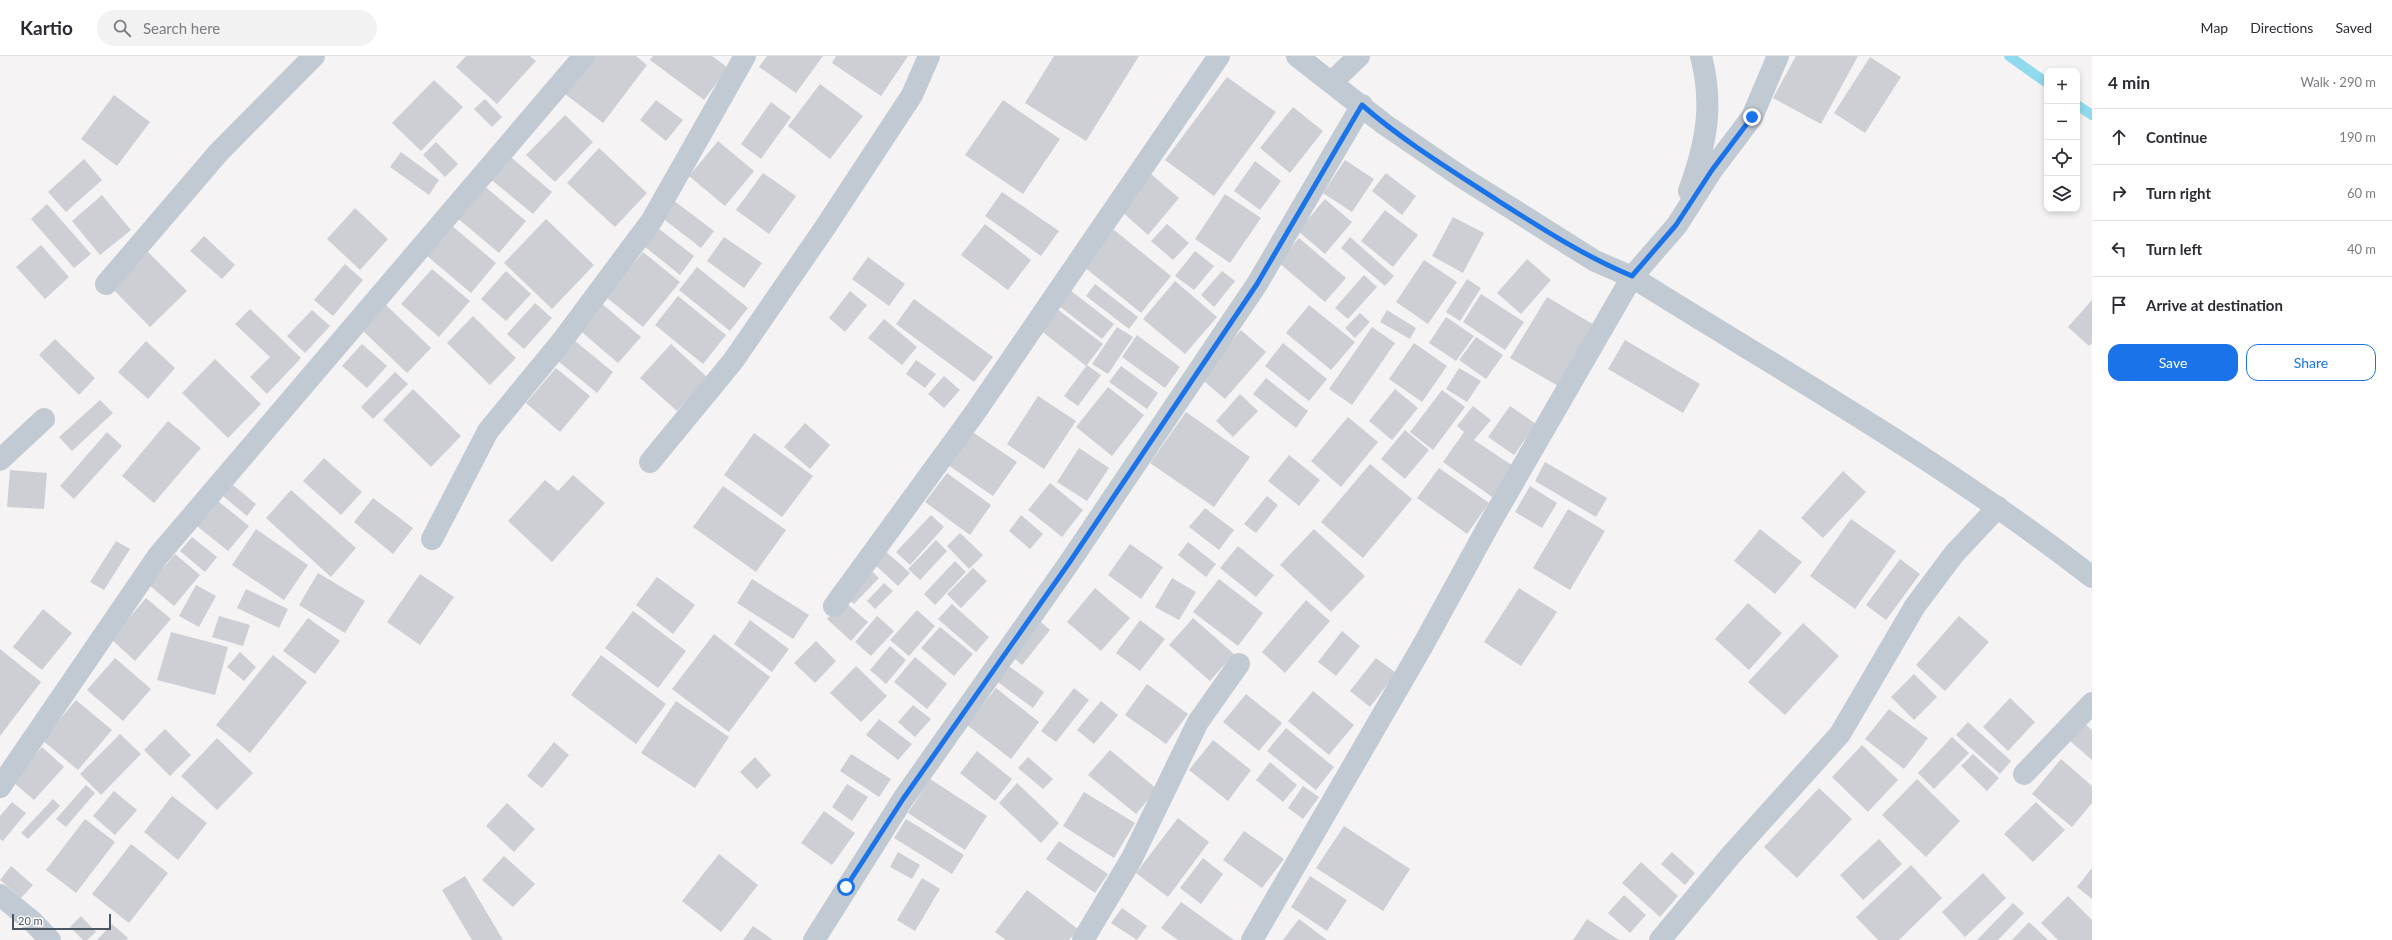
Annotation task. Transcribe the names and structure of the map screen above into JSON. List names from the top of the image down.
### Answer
{
  "scale_bar": "20 m",
  "page": {
    "header": "Kartio",
    "search": "Search here",
    "nav": ["Map", "Directions", "Saved"],
    "heading": ["4 min", "Walk · 290 m"],
    "map_buttons": ["+", "−"],
    "list": [
      ["Continue", "190 m"],
      ["Turn right", "60 m"],
      ["Turn left", "40 m"],
      "Arrive at destination"
    ],
    "buttons": ["Save", "Share"],
    "scale": "20 m"
  }
}
